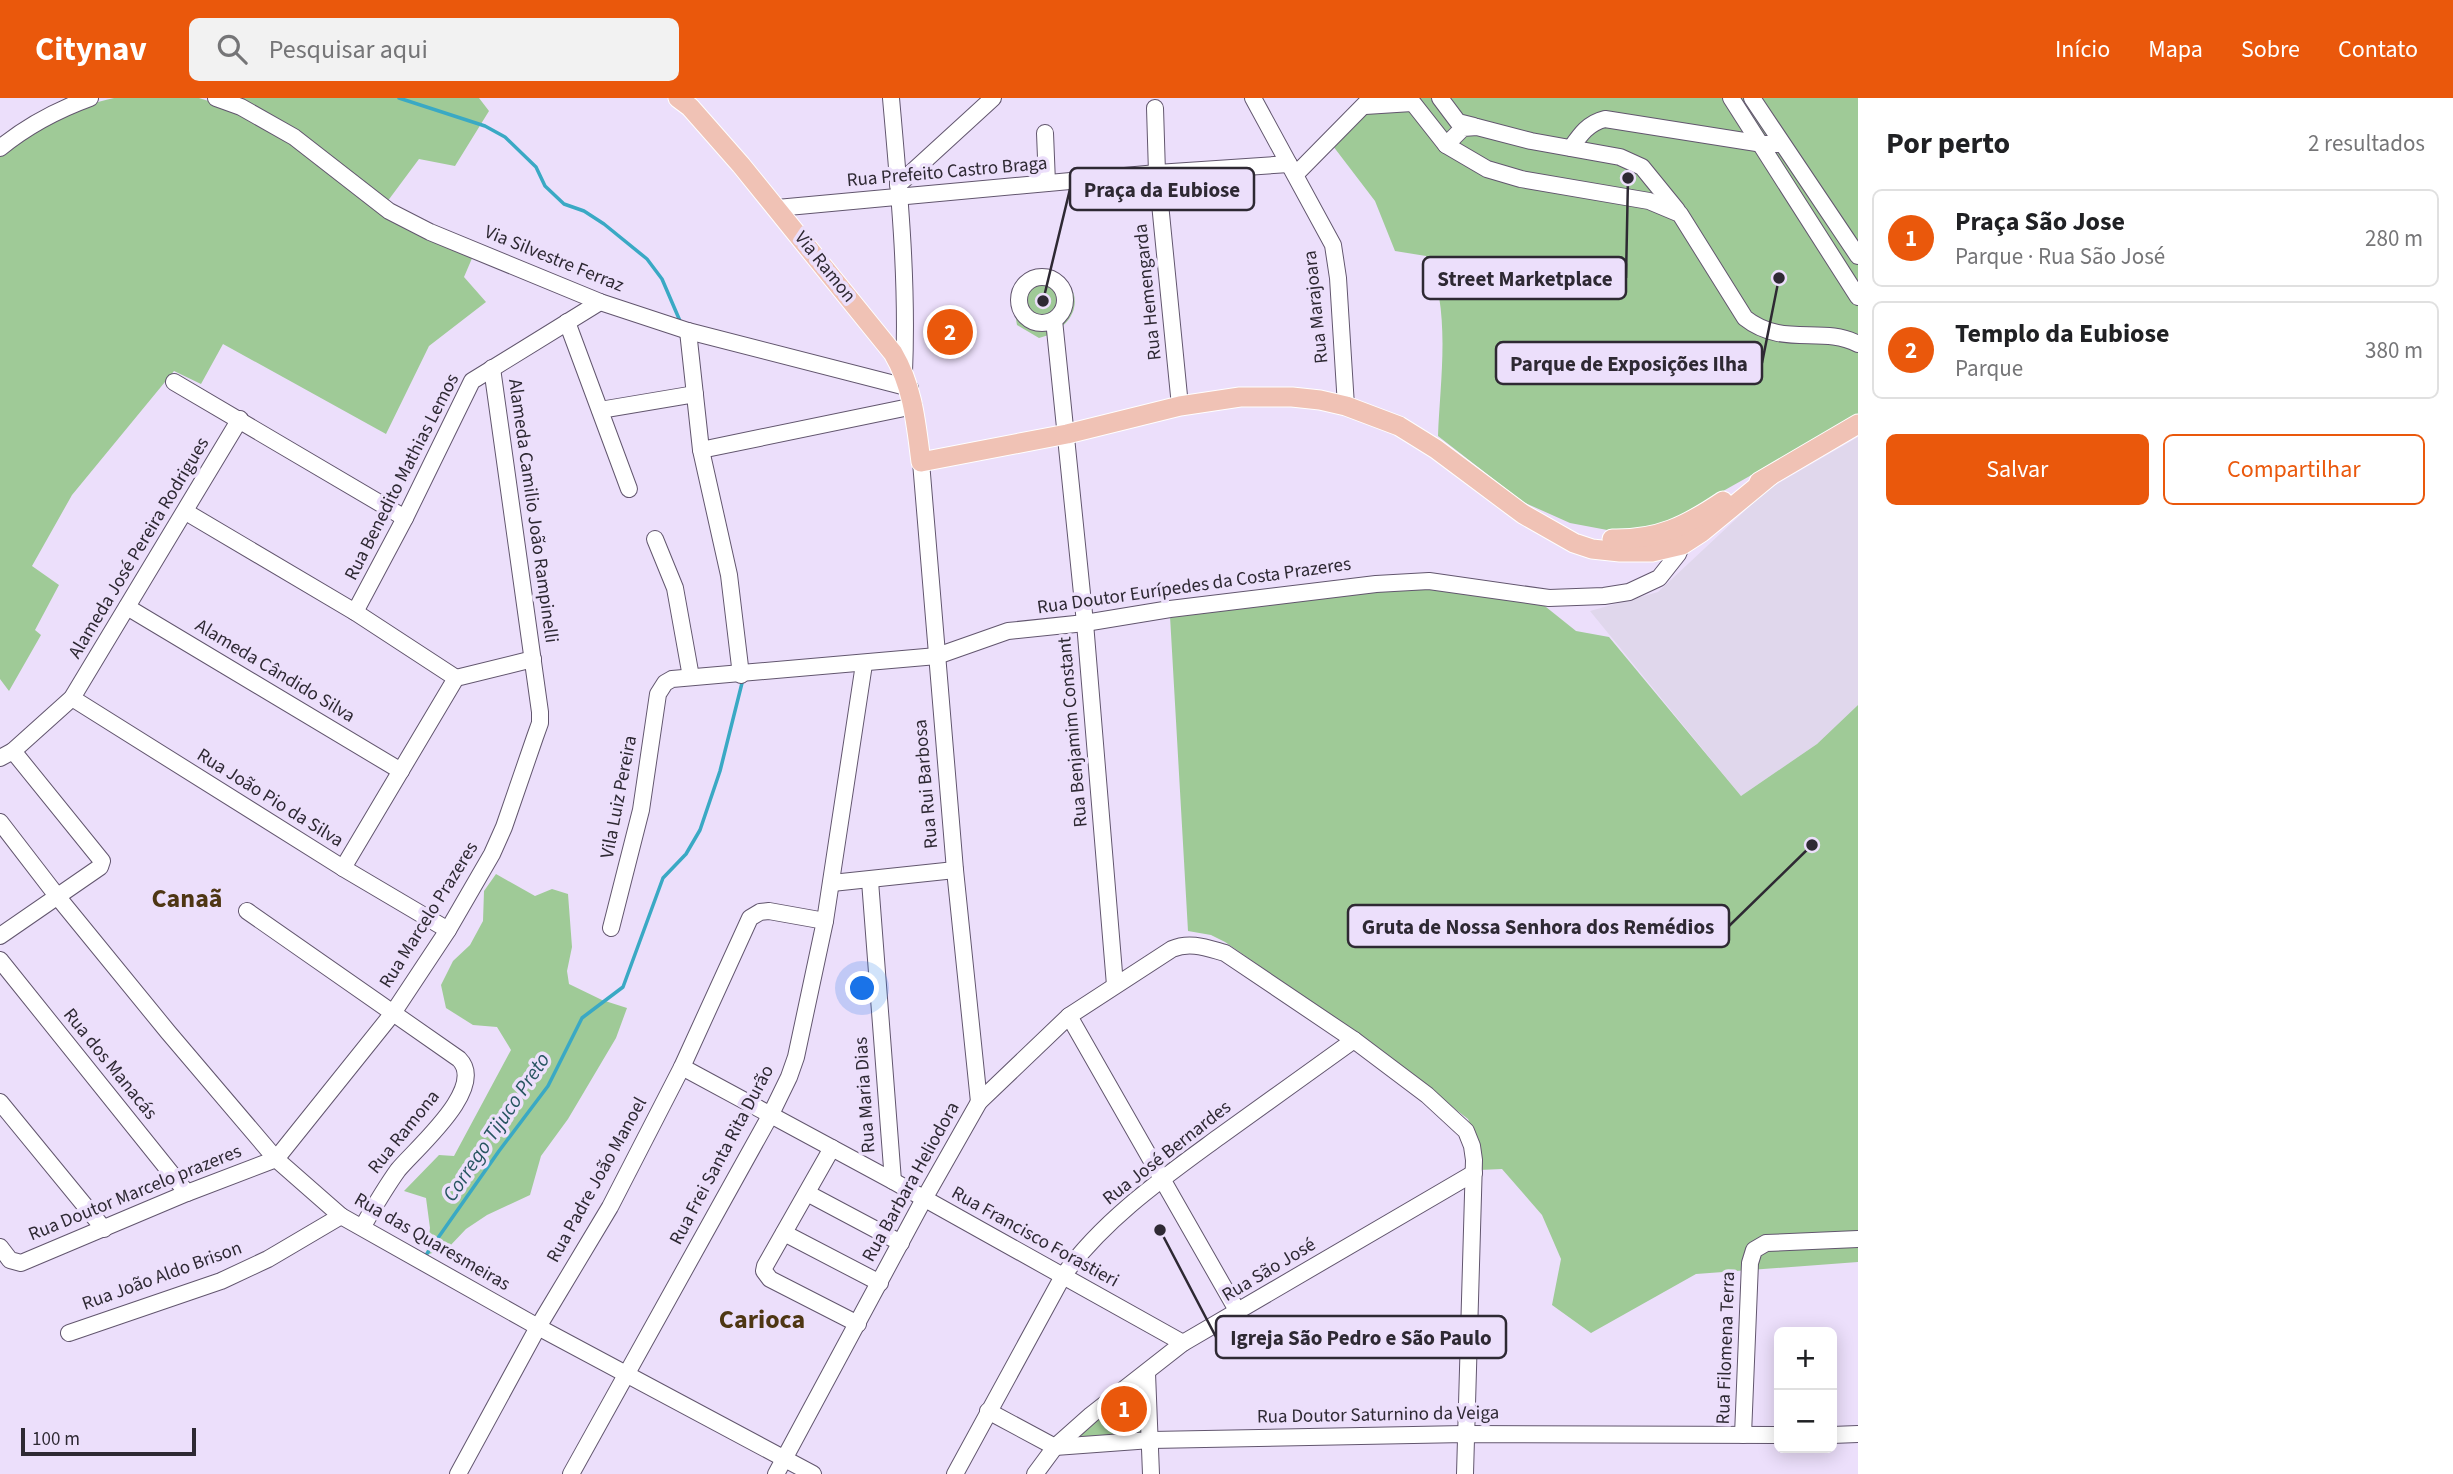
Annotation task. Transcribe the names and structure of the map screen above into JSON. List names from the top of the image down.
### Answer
{
  "streets": {
    "main road": ["Via Ramon"],
    "street": [
      "Rua Prefeito Castro Braga",
      "Via Silvestre Ferraz",
      "Rua Hemengarda",
      "Rua Marajoara",
      "Rua Benedito Mathias Lemos",
      "Alameda Camilio João Rampinelli",
      "Alameda José Pereira Rodrigues",
      "Rua Doutor Eurípedes da Costa Prazeres",
      "Alameda Cândido Silva",
      "Rua Benjamim Constant",
      "Rua Rui Barbosa",
      "Vila Luiz Pereira",
      "Rua João Pio da Silva",
      "Rua Marcelo Prazeres",
      "Rua dos Manacás",
      "Rua Maria Dias",
      "Rua Ramona",
      "Rua José Bernardes",
      "Rua Frei Santa Rita Durão",
      "Rua Padre João Manoel",
      "Rua Barbara Heliodora",
      "Rua Doutor Marcelo prazeres",
      "Rua Francisco Forastieri",
      "Rua das Quaresmeiras",
      "Rua São José",
      "Rua João Aldo Brison",
      "Rua Filomena Terra",
      "Rua Doutor Saturnino da Veiga"
    ]
  },
  "crossings": [
    ["Rua Prefeito Castro Braga", "Via Ramon"],
    ["Rua Prefeito Castro Braga", "Rua Hemengarda"],
    ["Rua Prefeito Castro Braga", "Rua Marajoara"],
    ["Via Silvestre Ferraz", "Via Ramon"],
    ["Via Silvestre Ferraz", "Rua Benedito Mathias Lemos"],
    ["Via Ramon", "Rua Rui Barbosa"],
    ["Rua Benedito Mathias Lemos", "Alameda Camilio João Rampinelli"],
    ["Alameda Camilio João Rampinelli", "Rua Marcelo Prazeres"],
    ["Alameda José Pereira Rodrigues", "Alameda Cândido Silva"],
    ["Alameda José Pereira Rodrigues", "Rua João Pio da Silva"],
    ["Rua Doutor Eurípedes da Costa Prazeres", "Rua Benjamim Constant"],
    ["Rua Doutor Eurípedes da Costa Prazeres", "Rua Rui Barbosa"],
    ["Rua Doutor Eurípedes da Costa Prazeres", "Vila Luiz Pereira"],
    ["Rua Doutor Eurípedes da Costa Prazeres", "Rua Frei Santa Rita Durão"],
    ["Rua Benjamim Constant", "Rua Barbara Heliodora"],
    ["Rua Rui Barbosa", "Rua Barbara Heliodora"],
    ["Rua João Pio da Silva", "Rua Marcelo Prazeres"],
    ["Rua Marcelo Prazeres", "Rua Ramona"],
    ["Rua Marcelo Prazeres", "Rua Doutor Marcelo prazeres"],
    ["Rua Marcelo Prazeres", "Rua das Quaresmeiras"],
    ["Rua dos Manacás", "Rua Doutor Marcelo prazeres"],
    ["Rua Maria Dias", "Rua Francisco Forastieri"],
    ["Rua Ramona", "Rua das Quaresmeiras"],
    ["Rua José Bernardes", "Rua Barbara Heliodora"],
    ["Rua José Bernardes", "Rua Francisco Forastieri"],
    ["Rua Frei Santa Rita Durão", "Rua Padre João Manoel"],
    ["Rua Frei Santa Rita Durão", "Rua Francisco Forastieri"],
    ["Rua Frei Santa Rita Durão", "Rua das Quaresmeiras"],
    ["Rua Padre João Manoel", "Rua Francisco Forastieri"],
    ["Rua Padre João Manoel", "Rua das Quaresmeiras"],
    ["Rua Barbara Heliodora", "Rua Francisco Forastieri"],
    ["Rua Barbara Heliodora", "Rua das Quaresmeiras"],
    ["Rua Doutor Marcelo prazeres", "Rua das Quaresmeiras"],
    ["Rua Francisco Forastieri", "Rua São José"],
    ["Rua das Quaresmeiras", "Rua João Aldo Brison"],
    ["Rua São José", "Rua Doutor Saturnino da Veiga"],
    ["Rua Filomena Terra", "Rua Doutor Saturnino da Veiga"]
  ],
  "districts": ["Canaã", "Carioca"],
  "water": ["Corrego Tijuco Preto"],
  "places": [
    "Street Marketplace",
    "Parque de Exposições Ilha",
    "Praça da Eubiose",
    "Gruta de Nossa Senhora dos Remédios",
    "Igreja São Pedro e São Paulo"
  ],
  "scale_bar": "100 m",
  "page": {
    "header": "Citynav",
    "search": "Pesquisar aqui",
    "nav": [
      "Início",
      "Mapa",
      "Sobre",
      "Contato"
    ],
    "heading": ["Por perto", "2 resultados"],
    "list": [
      {
        "mark": "1",
        "name": "Praça São Jose",
        "note": "Parque · Rua São José",
        "value": "280 m"
      },
      {
        "mark": "2",
        "name": "Templo da Eubiose",
        "note": "Parque",
        "value": "380 m"
      }
    ],
    "pins": ["2", "1"],
    "buttons": ["Salvar", "Compartilhar"],
    "map_buttons": ["+", "−"],
    "scale": "100 m"
  }
}
